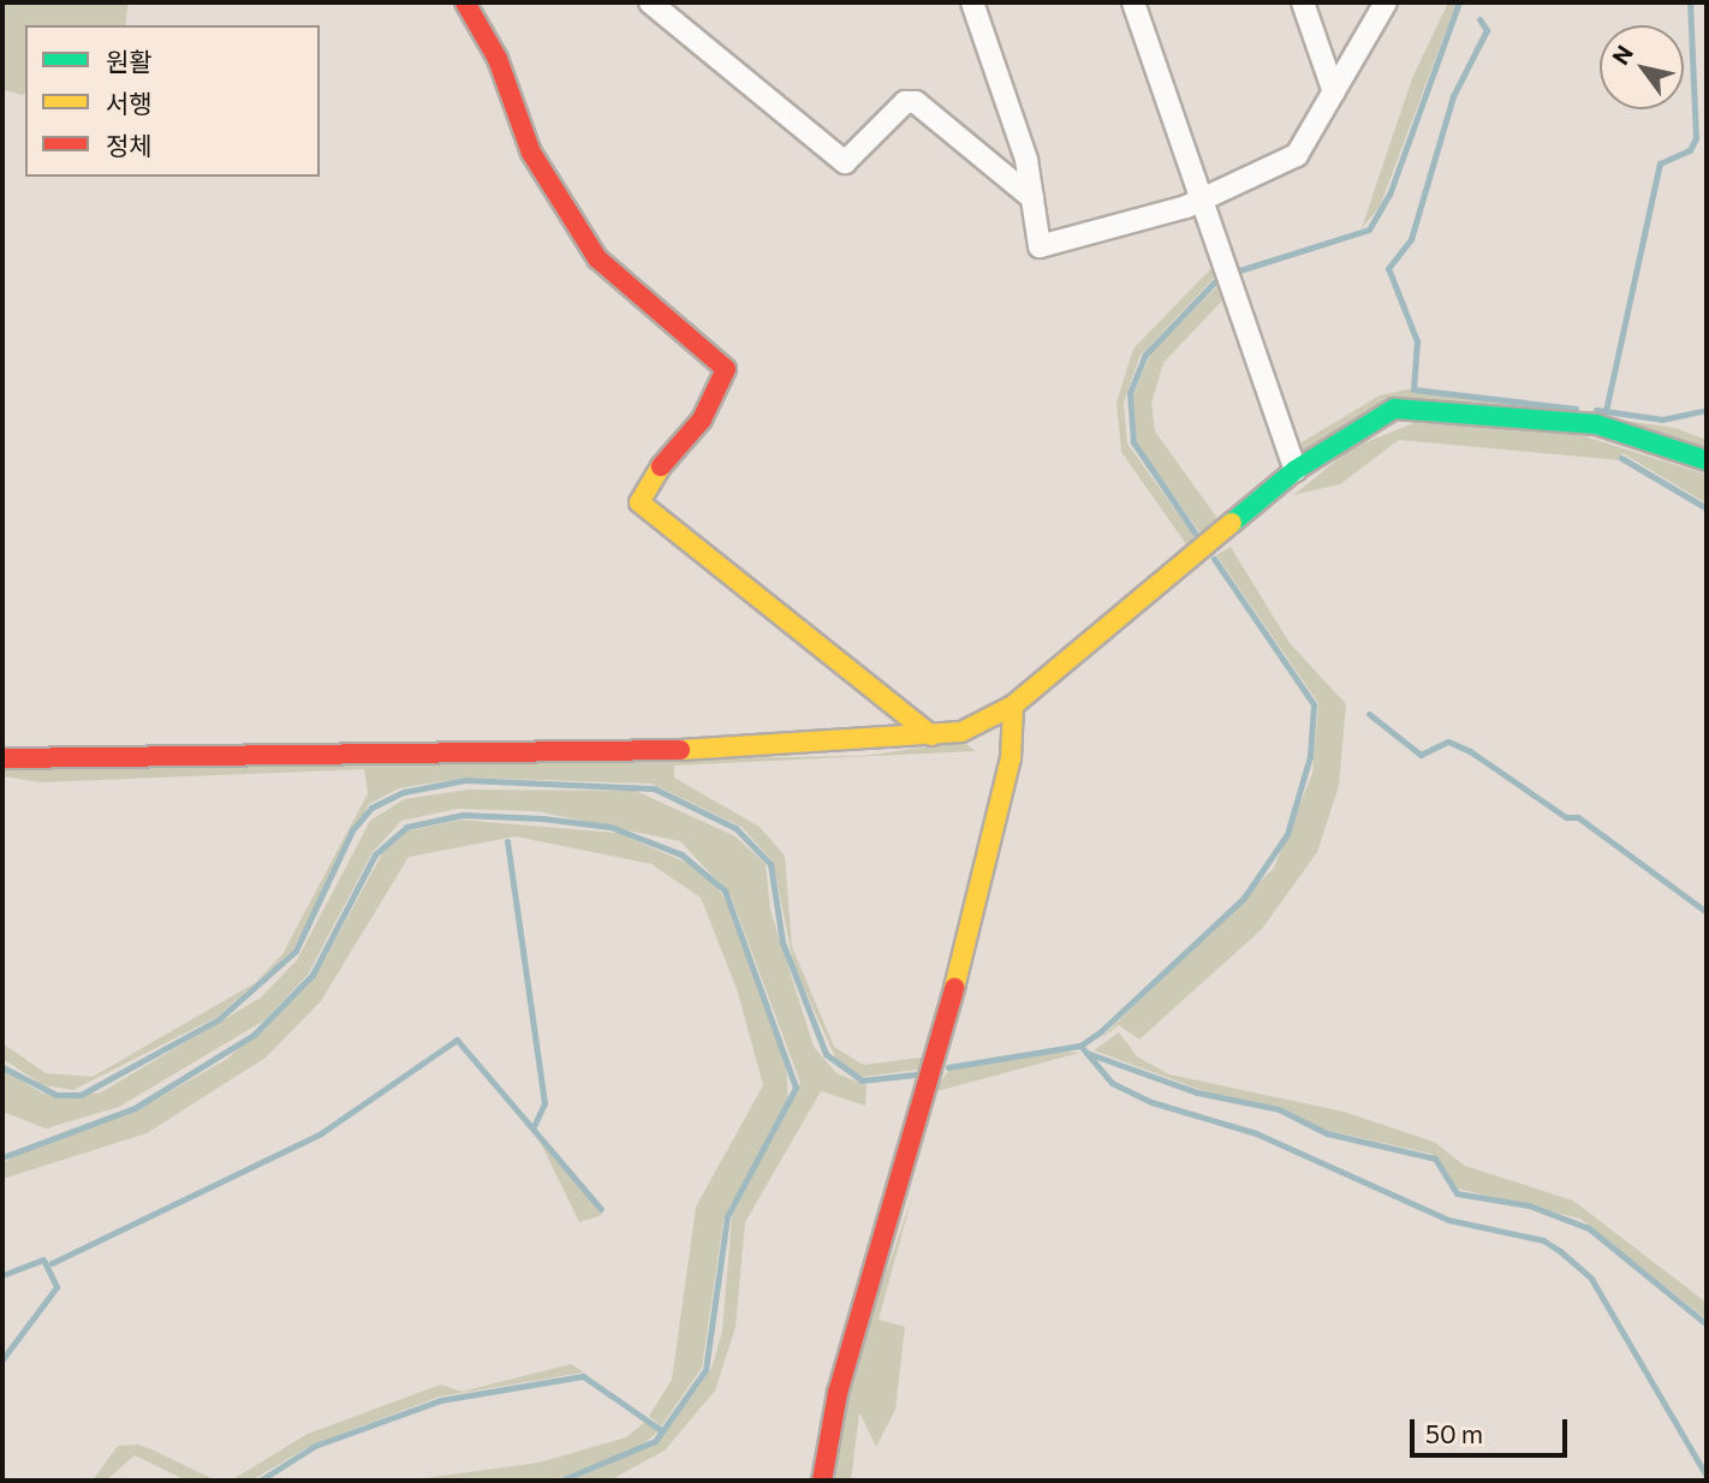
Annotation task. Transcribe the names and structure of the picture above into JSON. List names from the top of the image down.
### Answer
{
  "legend": ["원활", "서행", "정체"],
  "scale_bar": "50 m",
  "north": "top left"
}
